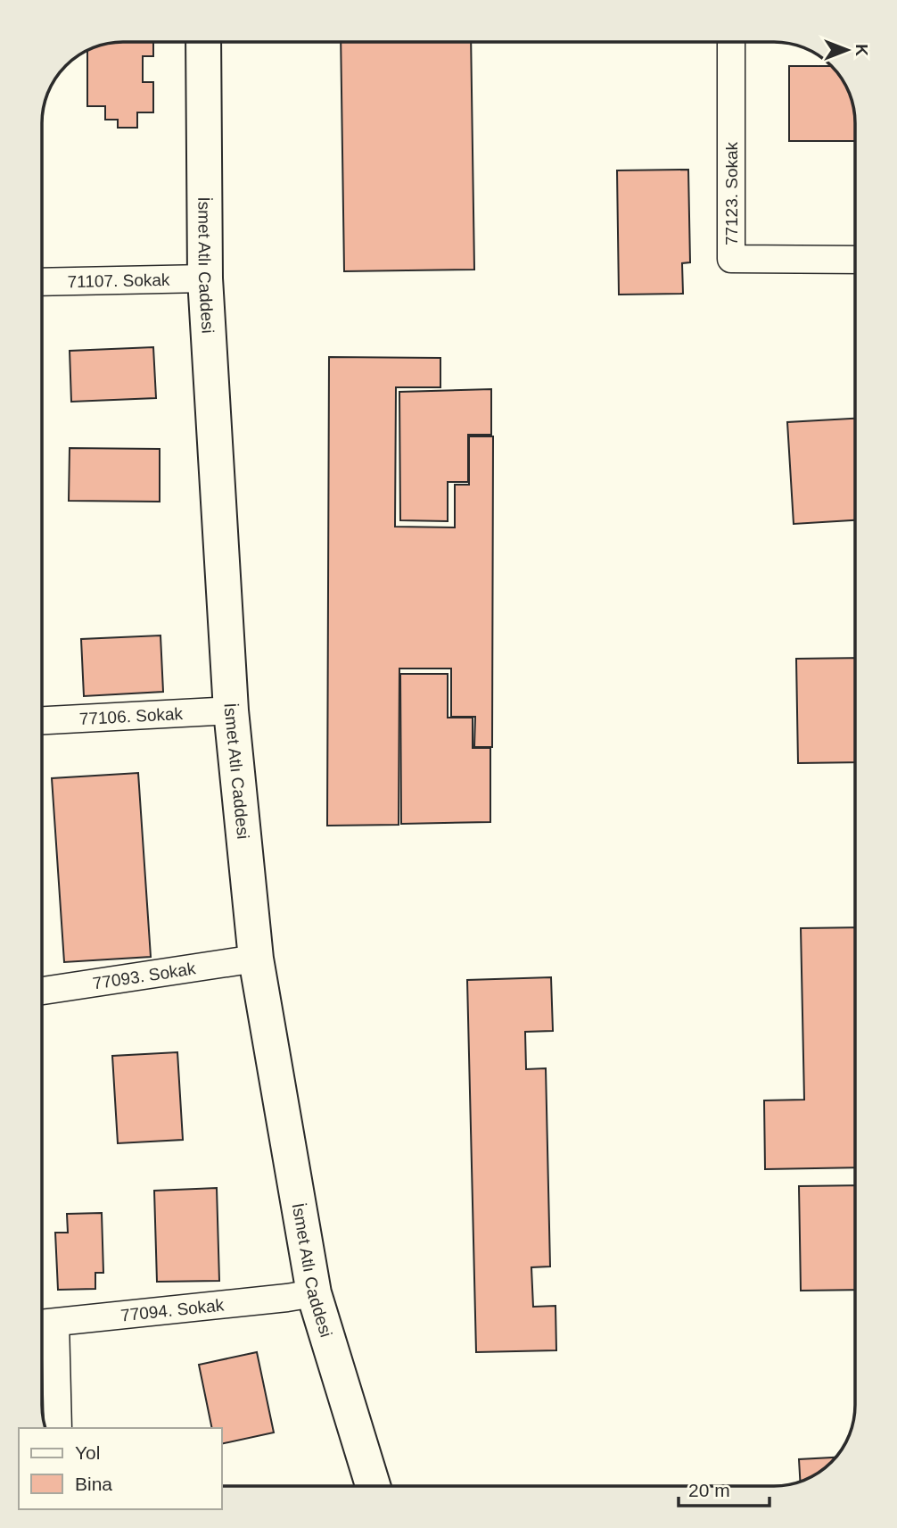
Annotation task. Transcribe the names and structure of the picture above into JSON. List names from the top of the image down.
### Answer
{
  "streets": {
    "main road": ["İsmet Atlı Caddesi"],
    "street": [
      "77123. Sokak",
      "71107. Sokak",
      "77106. Sokak",
      "77093. Sokak",
      "77094. Sokak"
    ]
  },
  "crossings": [
    ["İsmet Atlı Caddesi", "71107. Sokak"],
    ["İsmet Atlı Caddesi", "77106. Sokak"],
    ["İsmet Atlı Caddesi", "77093. Sokak"],
    ["İsmet Atlı Caddesi", "77094. Sokak"]
  ],
  "legend": ["Yol", "Bina"],
  "scale_bar": "20 m",
  "north": "right"
}
